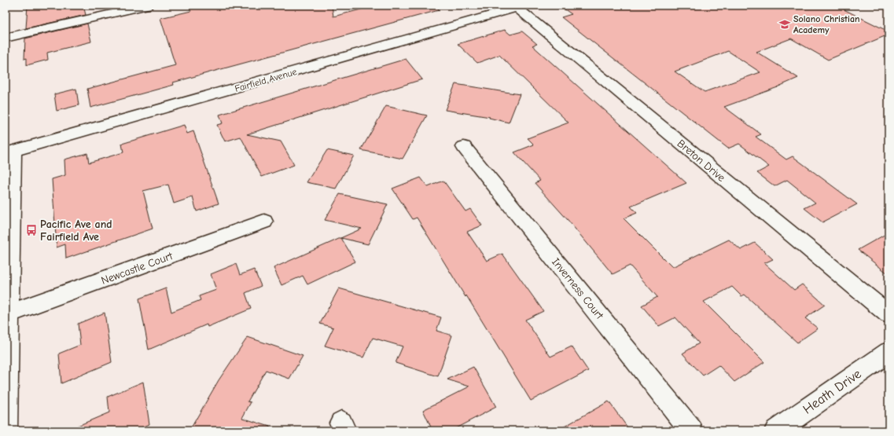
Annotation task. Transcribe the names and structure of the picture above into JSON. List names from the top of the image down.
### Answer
{
  "streets": {
    "street": [
      "Fairfield Avenue",
      "Breton Drive",
      "Newcastle Court",
      "Inverness Court",
      "Heath Drive"
    ]
  },
  "crossings": [
    ["Fairfield Avenue", "Breton Drive"]
  ],
  "places": {
    "school or university": ["Solano Christian Academy"],
    "bus stop": ["Pacific Ave and Fairfield Ave"]
  }
}
